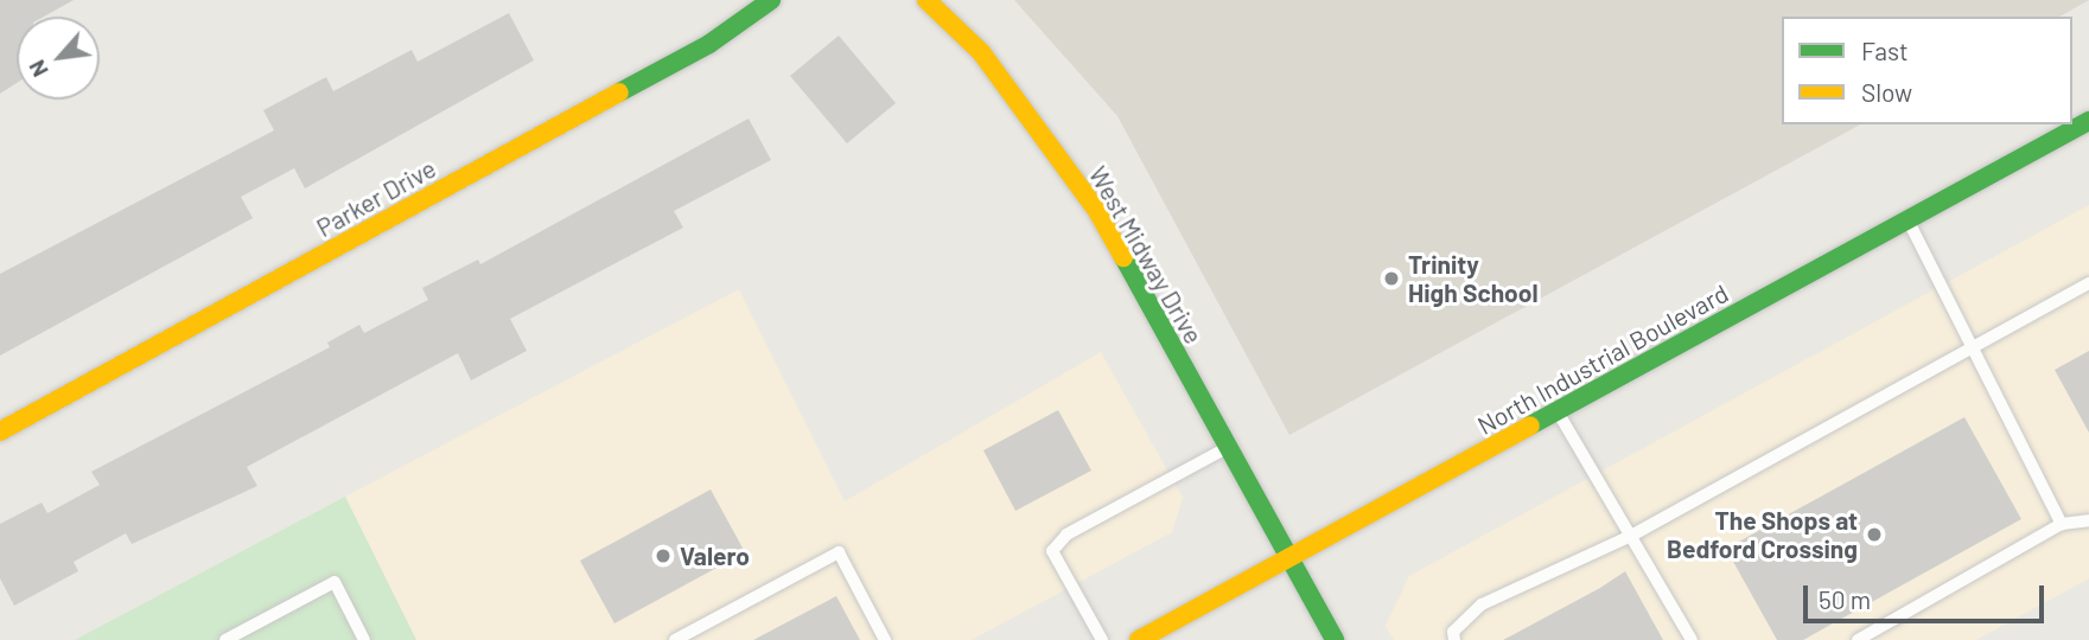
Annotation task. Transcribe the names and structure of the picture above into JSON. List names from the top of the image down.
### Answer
{
  "streets": {
    "street": ["Parker Drive", "West Midway Drive", "North Industrial Boulevard"]
  },
  "crossings": [
    ["West Midway Drive", "North Industrial Boulevard"]
  ],
  "places": ["Trinity High School", "The Shops at Bedford Crossing", "Valero"],
  "legend": ["Fast", "Slow"],
  "scale_bar": "50 m",
  "north": "bottom left"
}
